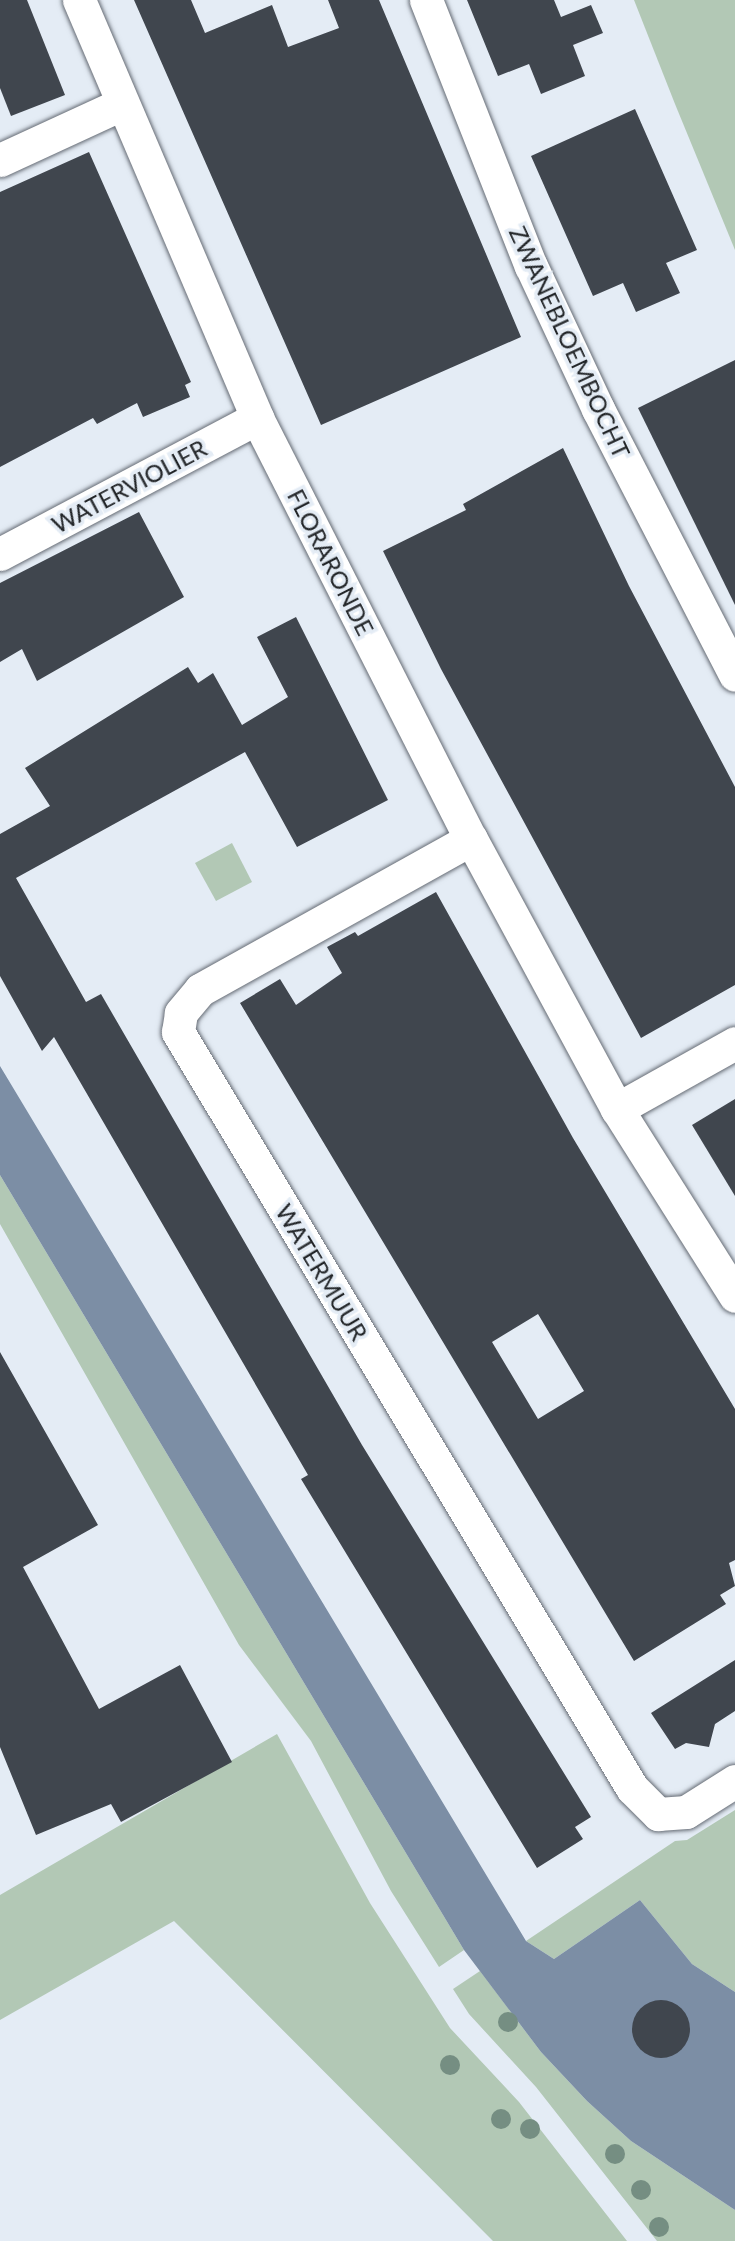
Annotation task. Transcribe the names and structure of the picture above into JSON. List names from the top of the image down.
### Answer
{
  "streets": {
    "street": [
      "ZWANEBLOEMBOCHT",
      "WATERVIOLIER",
      "FLORARONDE",
      "WATERMUUR"
    ]
  },
  "crossings": [
    ["WATERVIOLIER", "FLORARONDE"],
    ["FLORARONDE", "WATERMUUR"]
  ]
}
